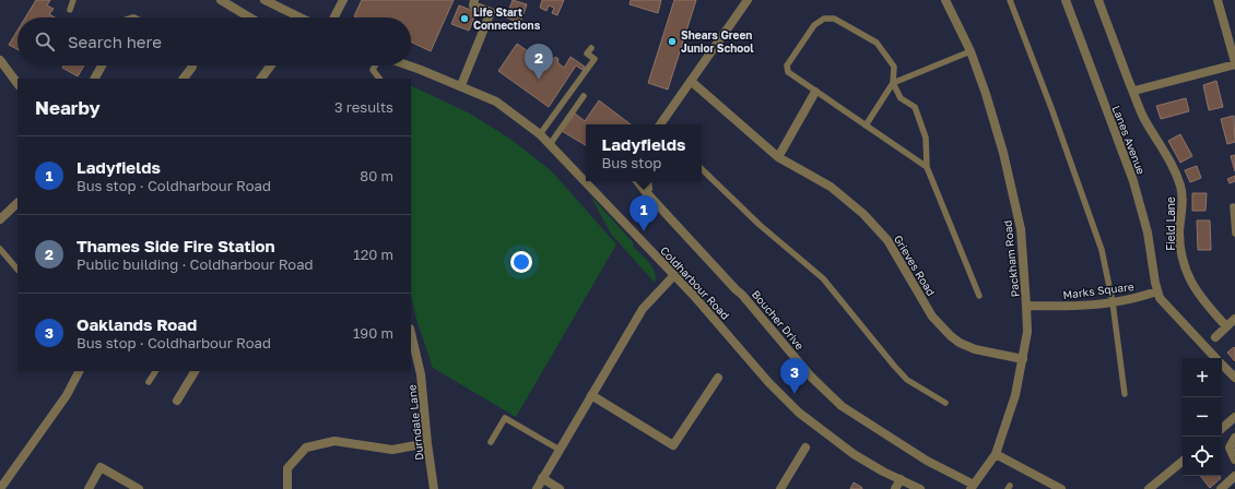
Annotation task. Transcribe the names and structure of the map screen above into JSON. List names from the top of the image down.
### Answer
{
  "streets": {
    "street": [
      "Lanes Avenue",
      "Field Lane",
      "Packham Road",
      "Grieves Road",
      "Coldharbour Road",
      "Marks Square",
      "Boucher Drive",
      "Durndale Lane"
    ]
  },
  "crossings": [
    ["Lanes Avenue", "Marks Square"],
    ["Packham Road", "Grieves Road"],
    ["Packham Road", "Marks Square"],
    ["Packham Road", "Boucher Drive"]
  ],
  "places": ["Life Start Connections", "Shears Green Junior School"],
  "page": {
    "search": "Search here",
    "pins": ["2", "1", "3"],
    "heading": ["Nearby", "3 results"],
    "popup": ["Ladyfields", "Bus stop"],
    "list": [
      {
        "mark": "1",
        "name": "Ladyfields",
        "note": "Bus stop · Coldharbour Road",
        "value": "80 m"
      },
      {
        "mark": "2",
        "name": "Thames Side Fire Station",
        "note": "Public building · Coldharbour Road",
        "value": "120 m"
      },
      {
        "mark": "3",
        "name": "Oaklands Road",
        "note": "Bus stop · Coldharbour Road",
        "value": "190 m"
      }
    ],
    "map_buttons": ["+", "−"]
  }
}
